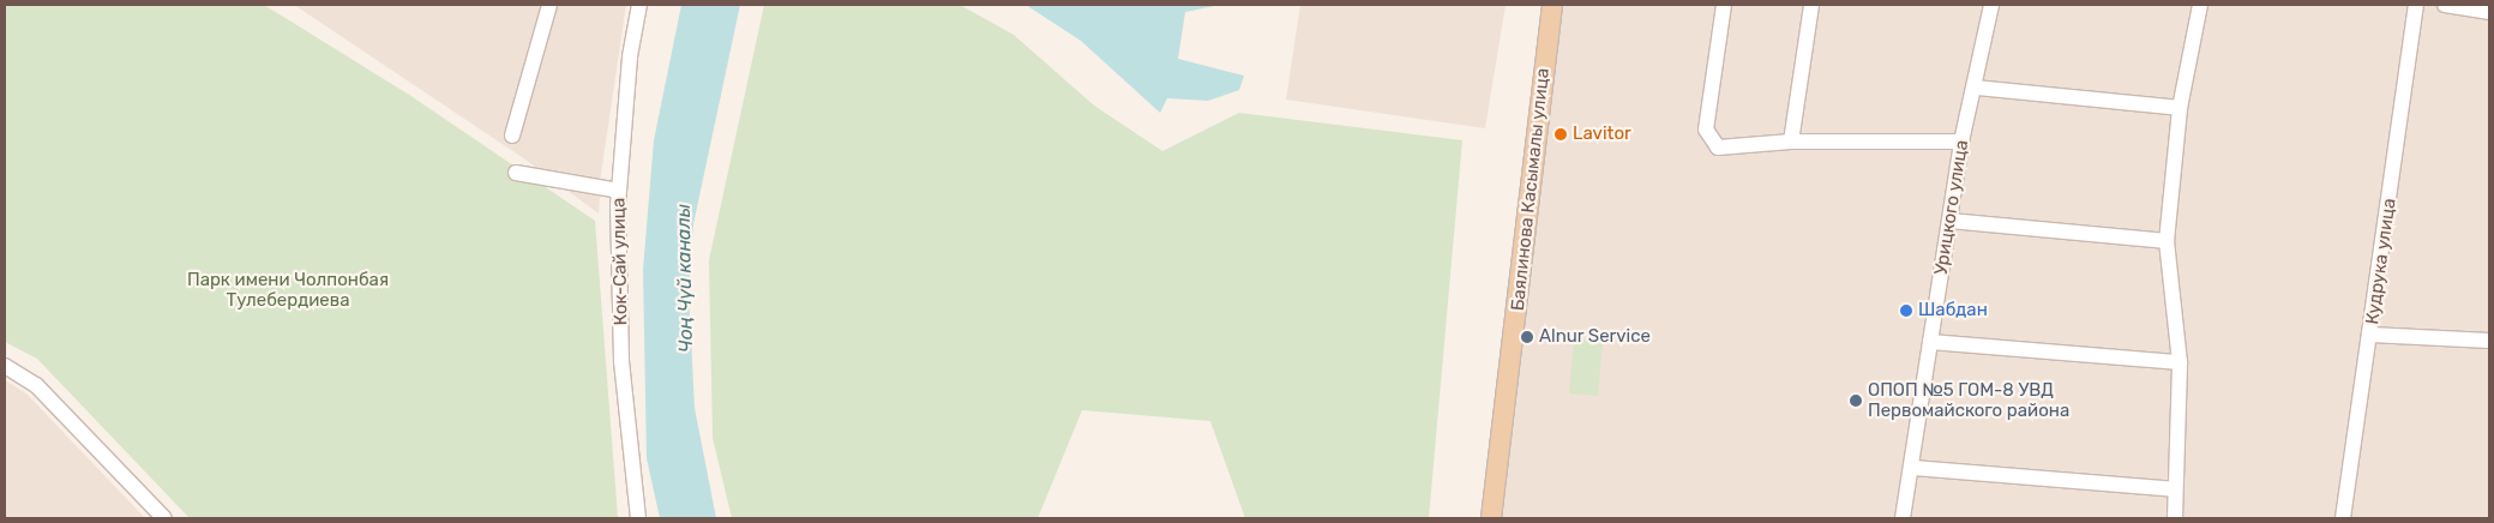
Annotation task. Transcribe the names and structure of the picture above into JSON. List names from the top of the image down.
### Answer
{
  "streets": {
    "main road": ["Баялинова Касымалы улица"],
    "street": ["Урицкого улица", "Кок-Сай улица", "Кудрука улица"]
  },
  "water": ["Чоң Чүй каналы"],
  "parks": ["Парк имени Чолпонбая Тулебердиева"],
  "places": [
    "Lavitor",
    "Шабдан",
    "Alnur Service",
    "ОПОП №5 ГОМ-8 УВД Первомайского района"
  ]
}
